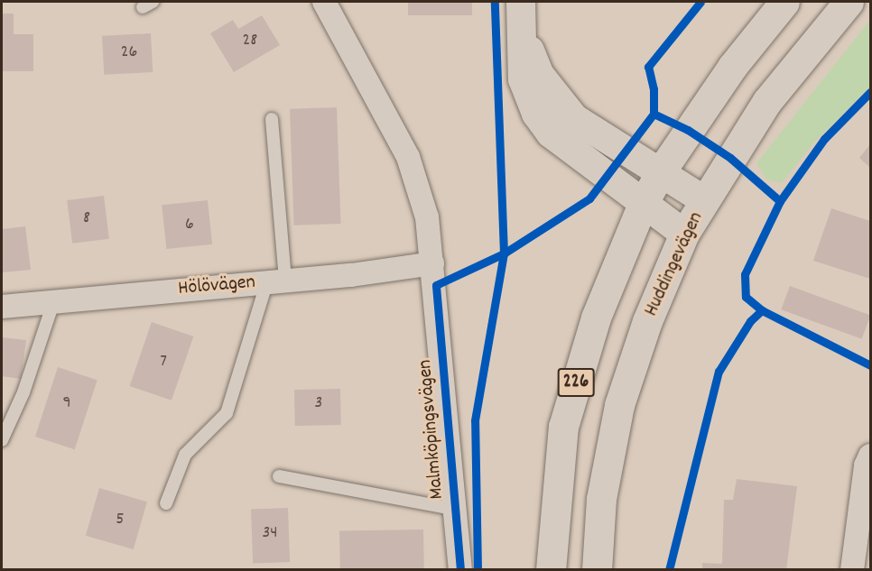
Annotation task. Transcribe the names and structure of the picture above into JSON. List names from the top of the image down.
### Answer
{
  "streets": {
    "main road": ["Huddingevägen", "226"],
    "street": ["Hölövägen", "Malmköpingsvägen"]
  },
  "crossings": [
    ["Hölövägen", "Malmköpingsvägen"]
  ],
  "house_numbers": [
    "28",
    "26",
    "8",
    "6",
    "7",
    "9",
    "3",
    "5",
    "34"
  ]
}
